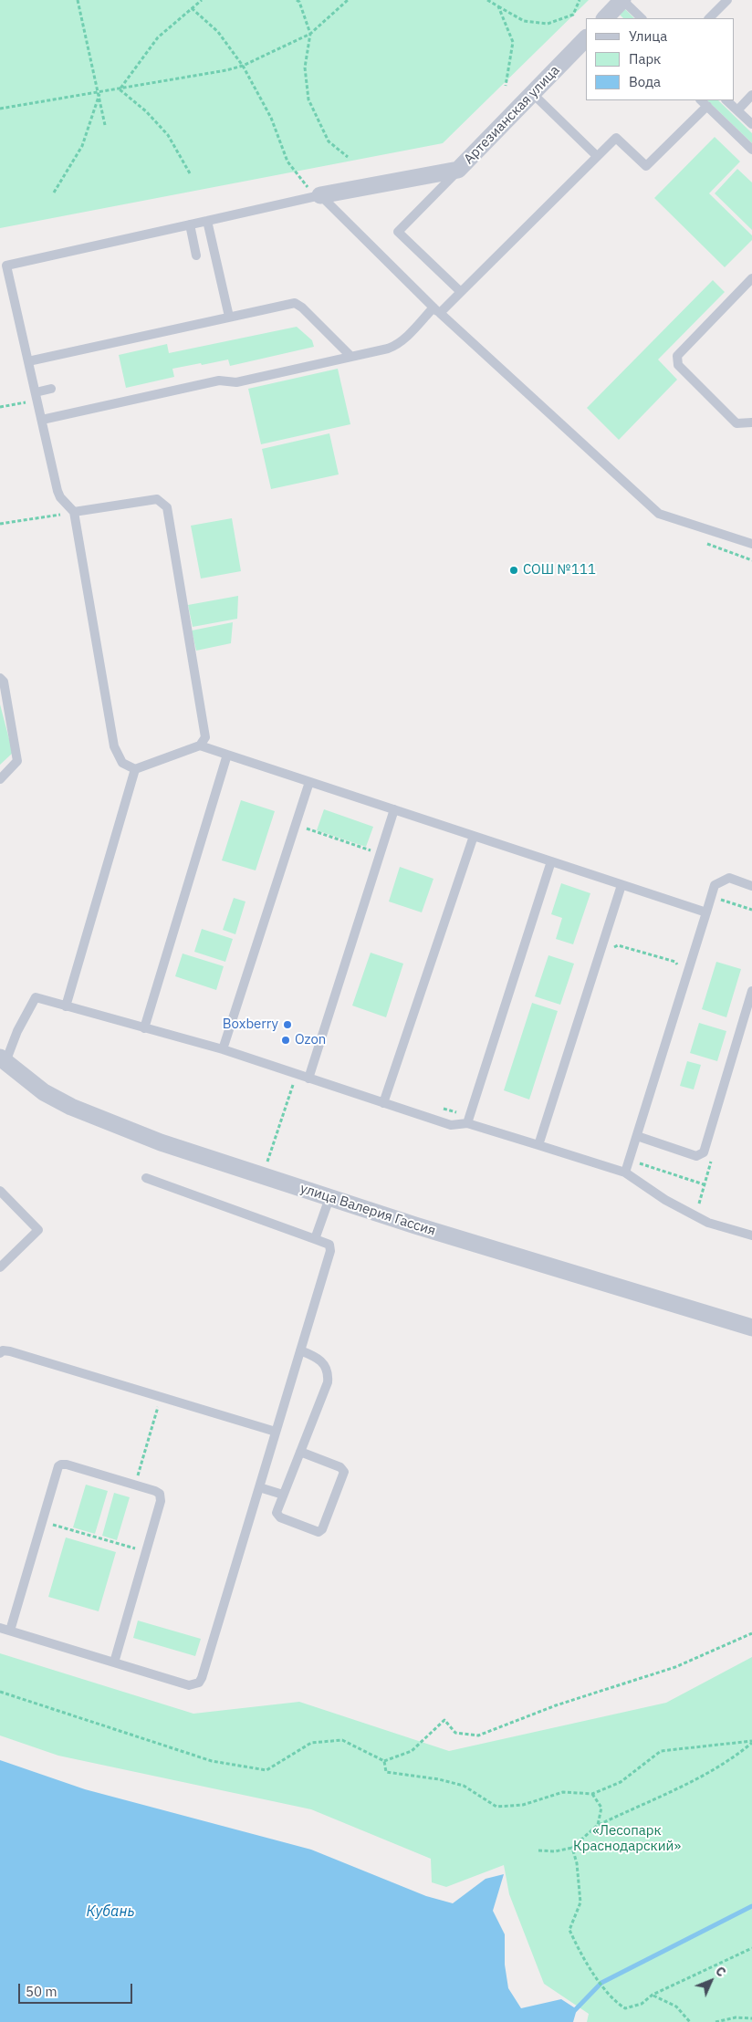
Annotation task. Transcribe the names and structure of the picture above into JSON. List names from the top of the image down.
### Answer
{
  "streets": {
    "street": ["Артезианская улица", "улица Валерия Гассия"]
  },
  "water": ["Кубань"],
  "parks": ["«Лесопарк Краснодарский»"],
  "places": ["СОШ №111", "Boxberry", "Ozon"],
  "legend": ["Улица", "Парк", "Вода"],
  "scale_bar": "50 m",
  "north": "top right"
}
